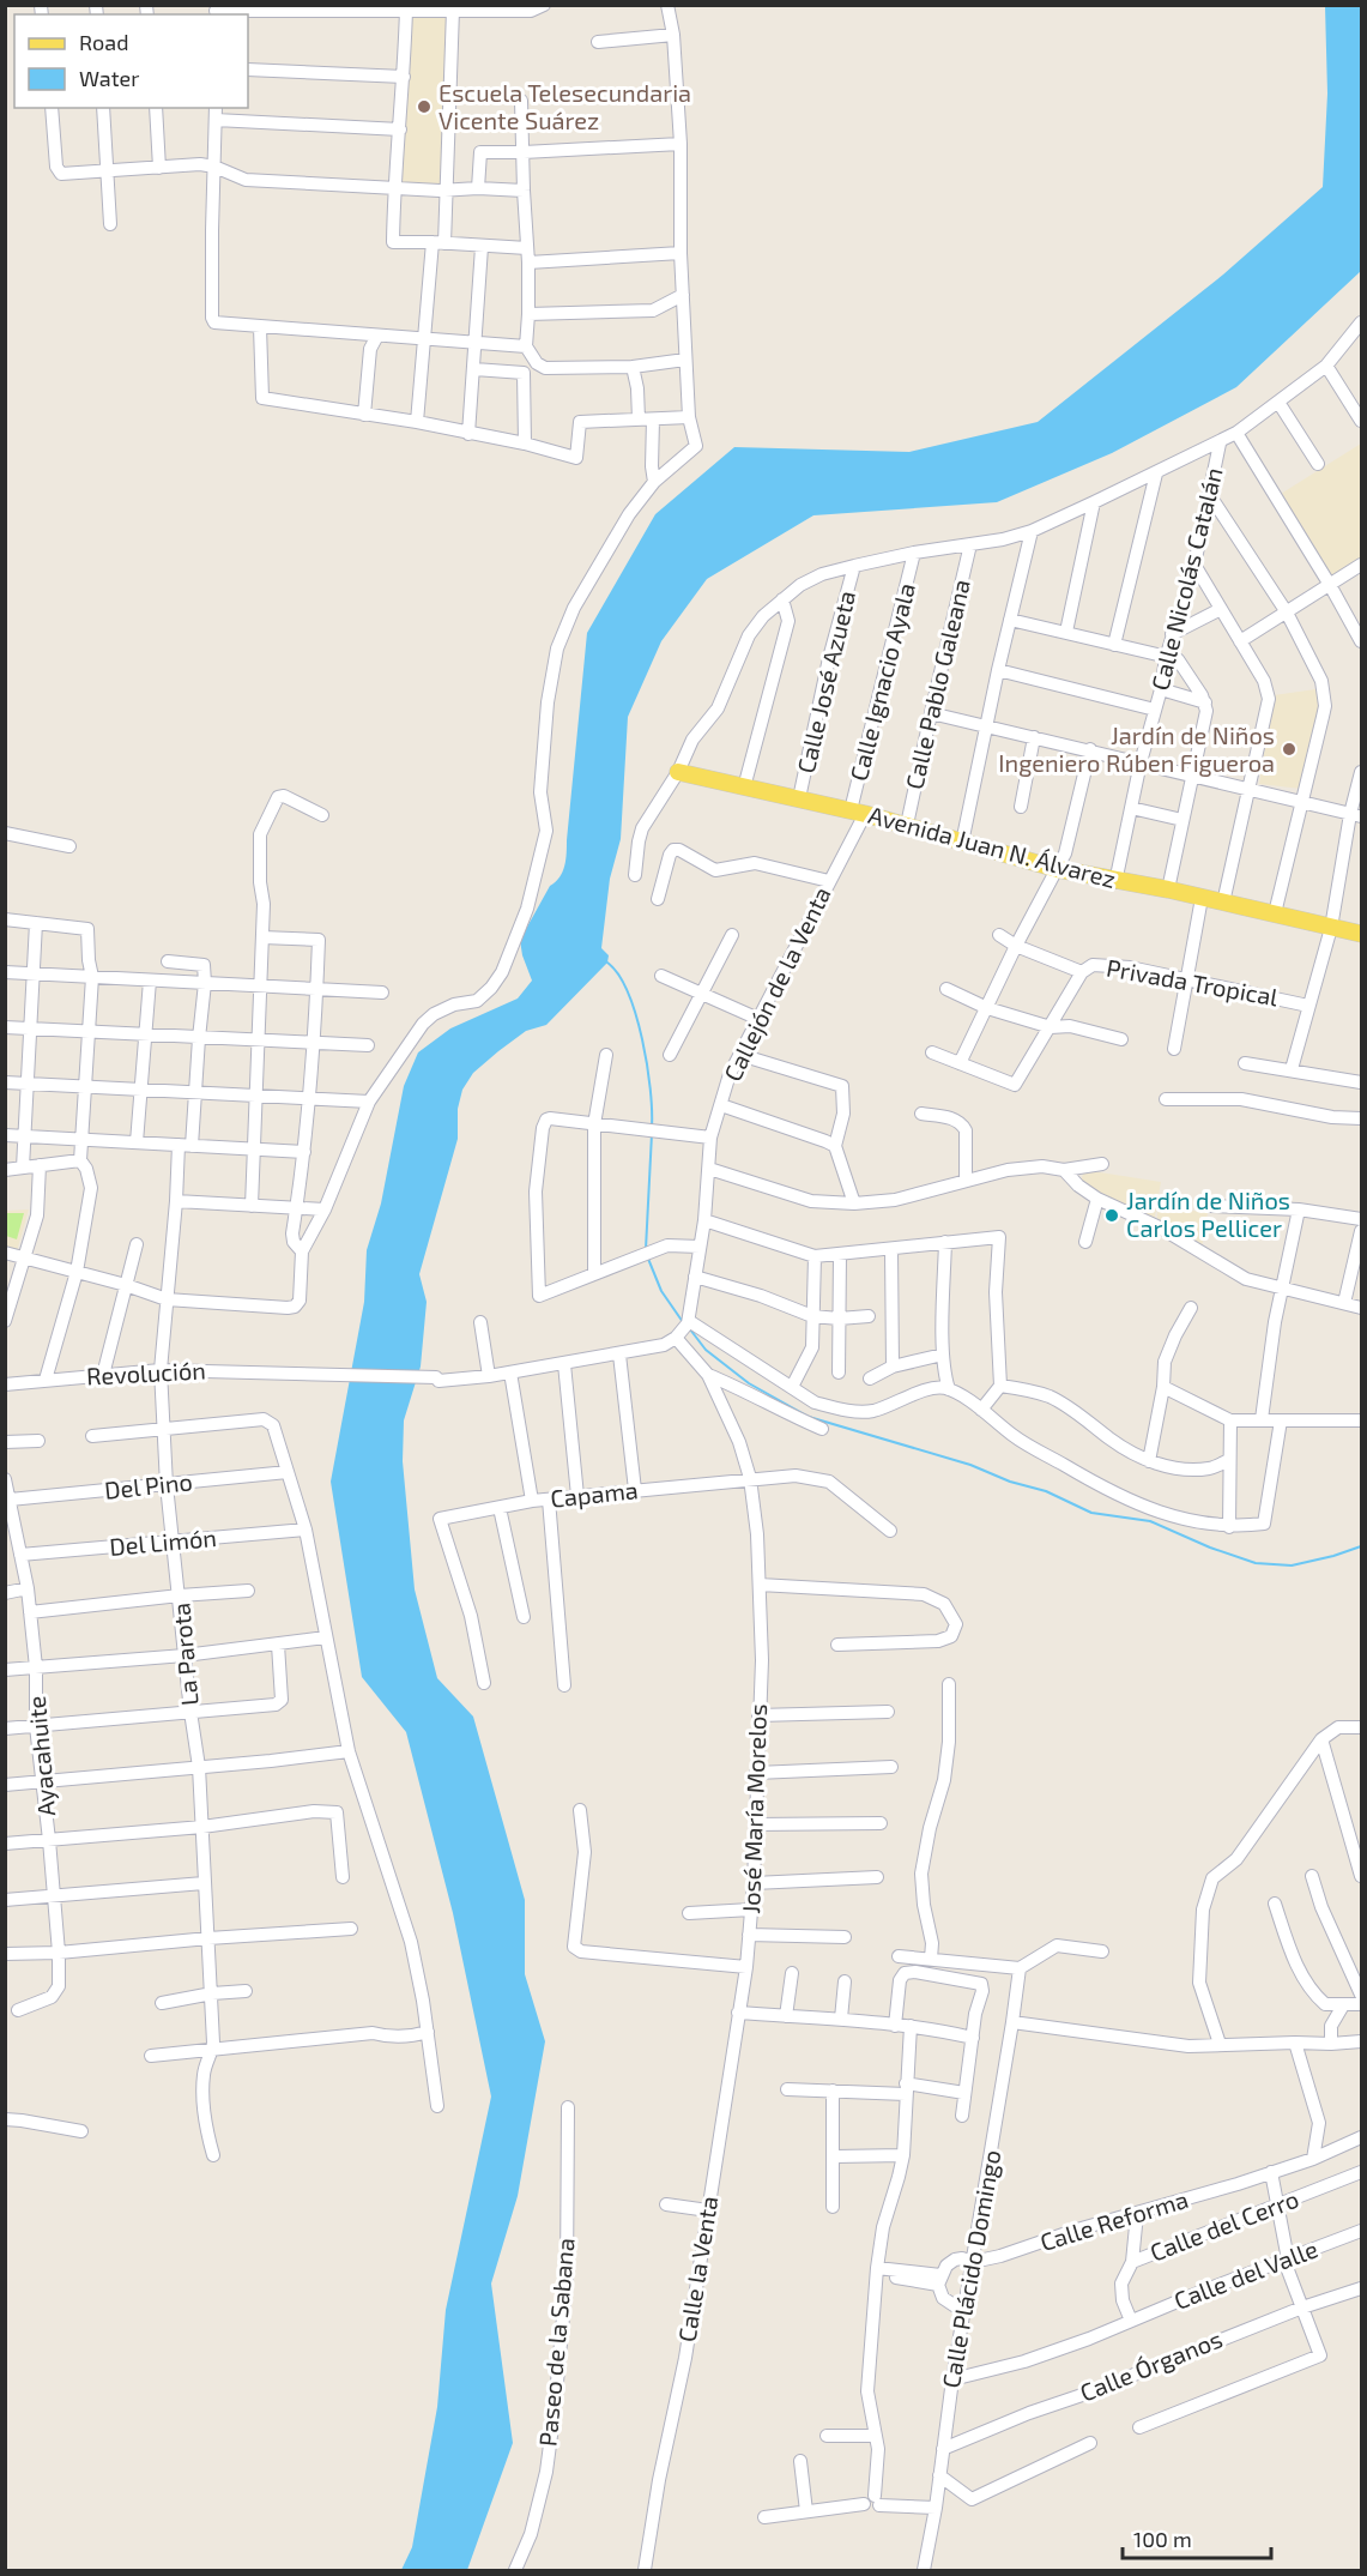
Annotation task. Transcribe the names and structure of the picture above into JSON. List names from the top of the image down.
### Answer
{
  "streets": {
    "main road": ["Avenida Juan N. Álvarez"],
    "street": [
      "Calle Nicolás Catalán",
      "Calle José Azueta",
      "Calle Ignacio Ayala",
      "Calle Pablo Galeana",
      "Privada Tropical",
      "Callejón de la Venta",
      "Revolución",
      "Del Pino",
      "Capama",
      "Del Limón",
      "La Parota",
      "Ayacahuite",
      "José María Morelos",
      "Calle Reforma",
      "Calle del Cerro",
      "Calle la Venta",
      "Calle Plácido Domingo",
      "Calle del Valle",
      "Paseo de la Sabana",
      "Calle Órganos"
    ]
  },
  "crossings": [
    ["Calle Nicolás Catalán", "Avenida Juan N. Álvarez"],
    ["Calle José Azueta", "Avenida Juan N. Álvarez"],
    ["Calle Ignacio Ayala", "Avenida Juan N. Álvarez"],
    ["Calle Ignacio Ayala", "Callejón de la Venta"],
    ["Calle Pablo Galeana", "Avenida Juan N. Álvarez"],
    ["Avenida Juan N. Álvarez", "Callejón de la Venta"],
    ["Callejón de la Venta", "Revolución"],
    ["Revolución", "La Parota"],
    ["Del Pino", "La Parota"],
    ["Del Pino", "Ayacahuite"],
    ["Capama", "José María Morelos"],
    ["Del Limón", "La Parota"],
    ["Del Limón", "Ayacahuite"],
    ["José María Morelos", "Calle la Venta"],
    ["Calle Reforma", "Calle del Cerro"],
    ["Calle Reforma", "Calle Plácido Domingo"],
    ["Calle Plácido Domingo", "Calle del Valle"],
    ["Calle Plácido Domingo", "Calle Órganos"]
  ],
  "places": ["Escuela Telesecundaria Vicente Suárez", "Jardín de Niños Ingeniero Rúben Figueroa", "Jardín de Niños Carlos Pellicer"],
  "legend": ["Road", "Water"],
  "scale_bar": "100 m"
}
